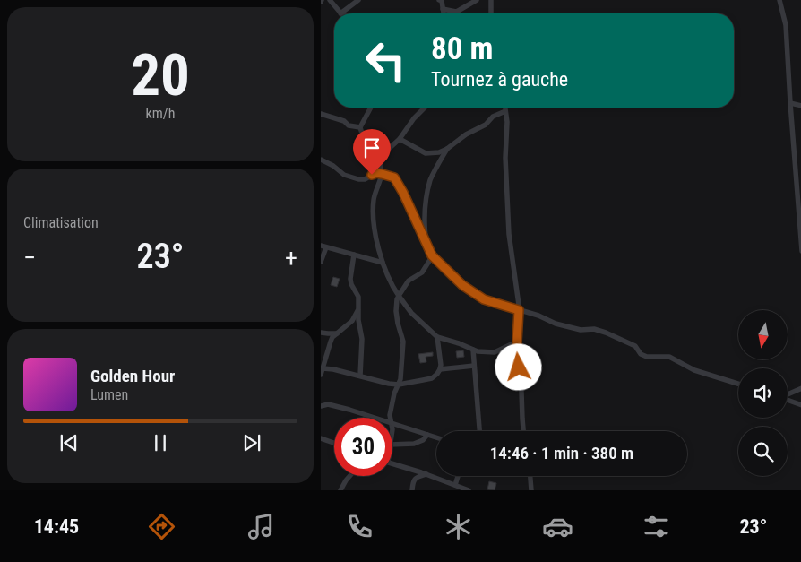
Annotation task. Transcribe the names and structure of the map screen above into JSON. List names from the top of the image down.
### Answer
{
  "north": "bottom",
  "page": {
    "tile": [
      ["20", "km/h"],
      "Climatisation"
    ],
    "turn": ["80 m", "Tournez à gauche"],
    "heat": ["−", "23°", "+"],
    "song": ["Golden Hour", "Lumen"],
    "limit": "30",
    "trip": "14:46 · 1 min · 380 m",
    "tabs": ["14:45", "23°"]
  }
}
